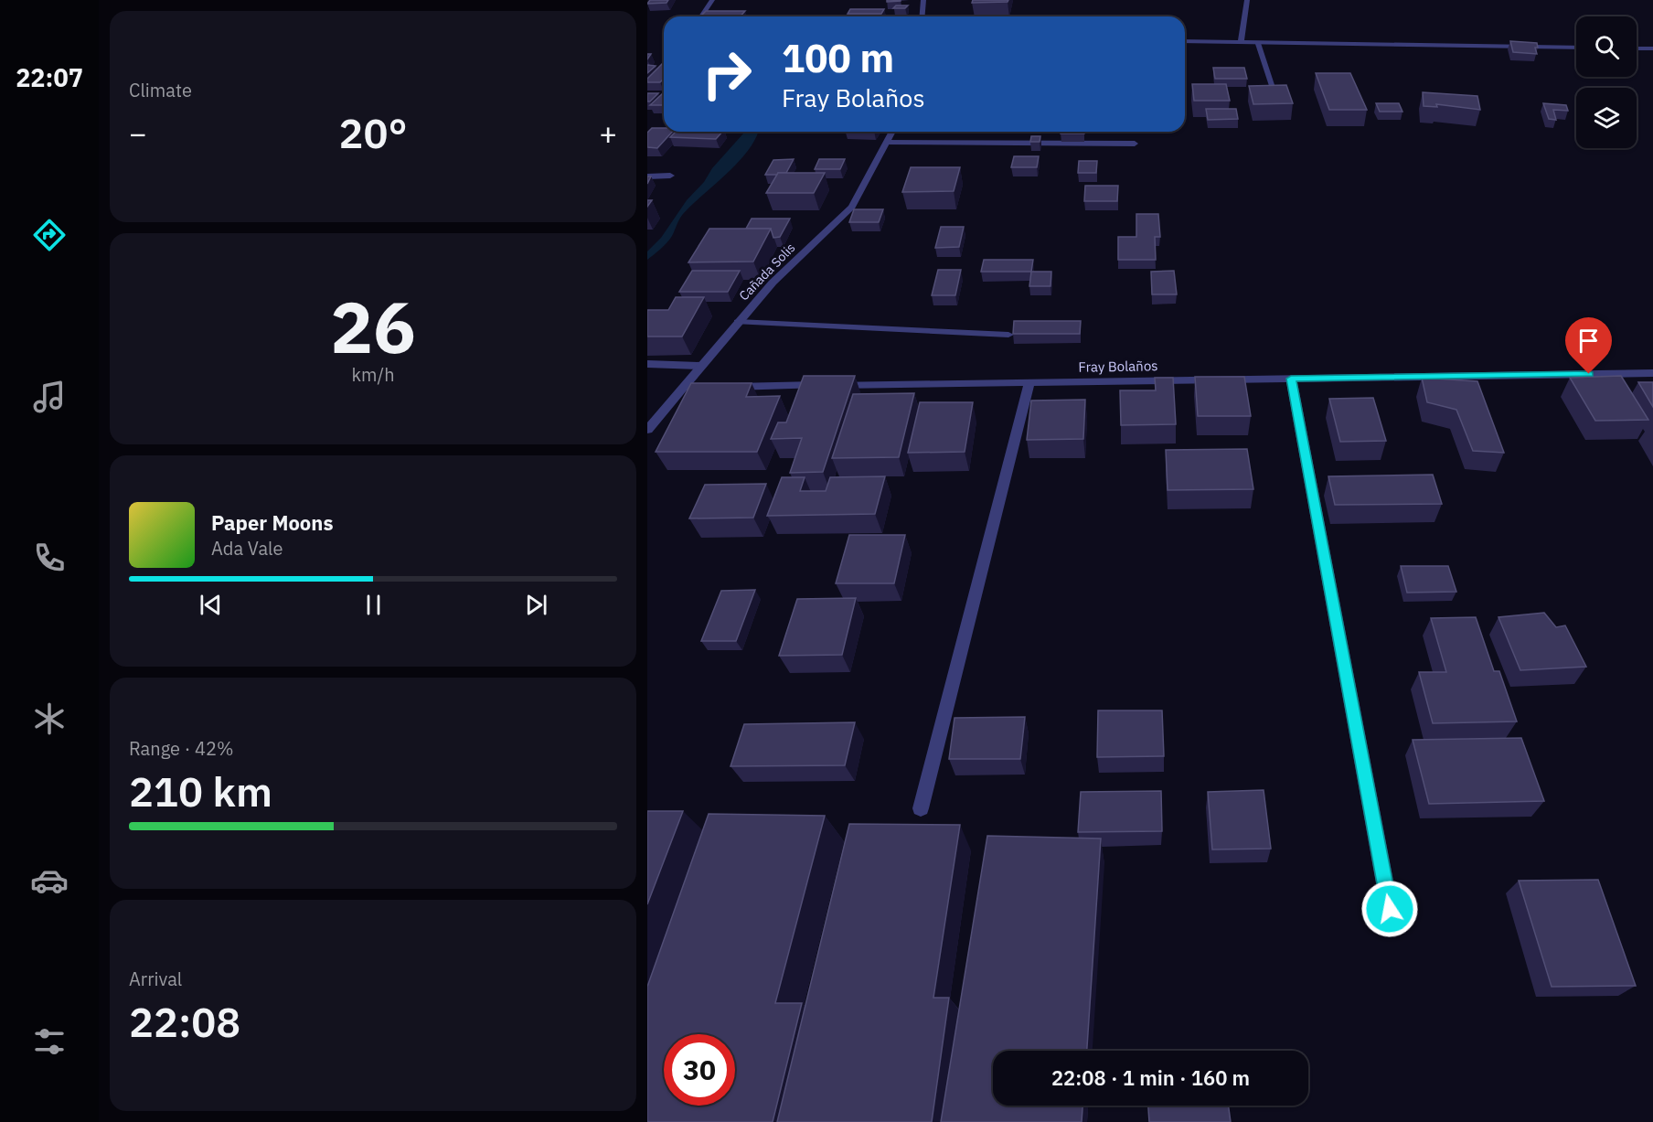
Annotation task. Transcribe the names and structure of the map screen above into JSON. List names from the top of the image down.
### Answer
{
  "streets": {
    "street": ["Cañada Solis", "Fray Bolaños"]
  },
  "crossings": [
    ["Cañada Solis", "Fray Bolaños"]
  ],
  "page": {
    "tabs": "22:07",
    "tile": [
      "Climate",
      ["26", "km/h"],
      ["Range · 42%", "210 km"],
      ["Arrival", "22:08"]
    ],
    "turn": ["100 m", "Fray Bolaños"],
    "heat": ["−", "20°", "+"],
    "song": ["Paper Moons", "Ada Vale"],
    "limit": "30",
    "trip": "22:08 · 1 min · 160 m"
  }
}
